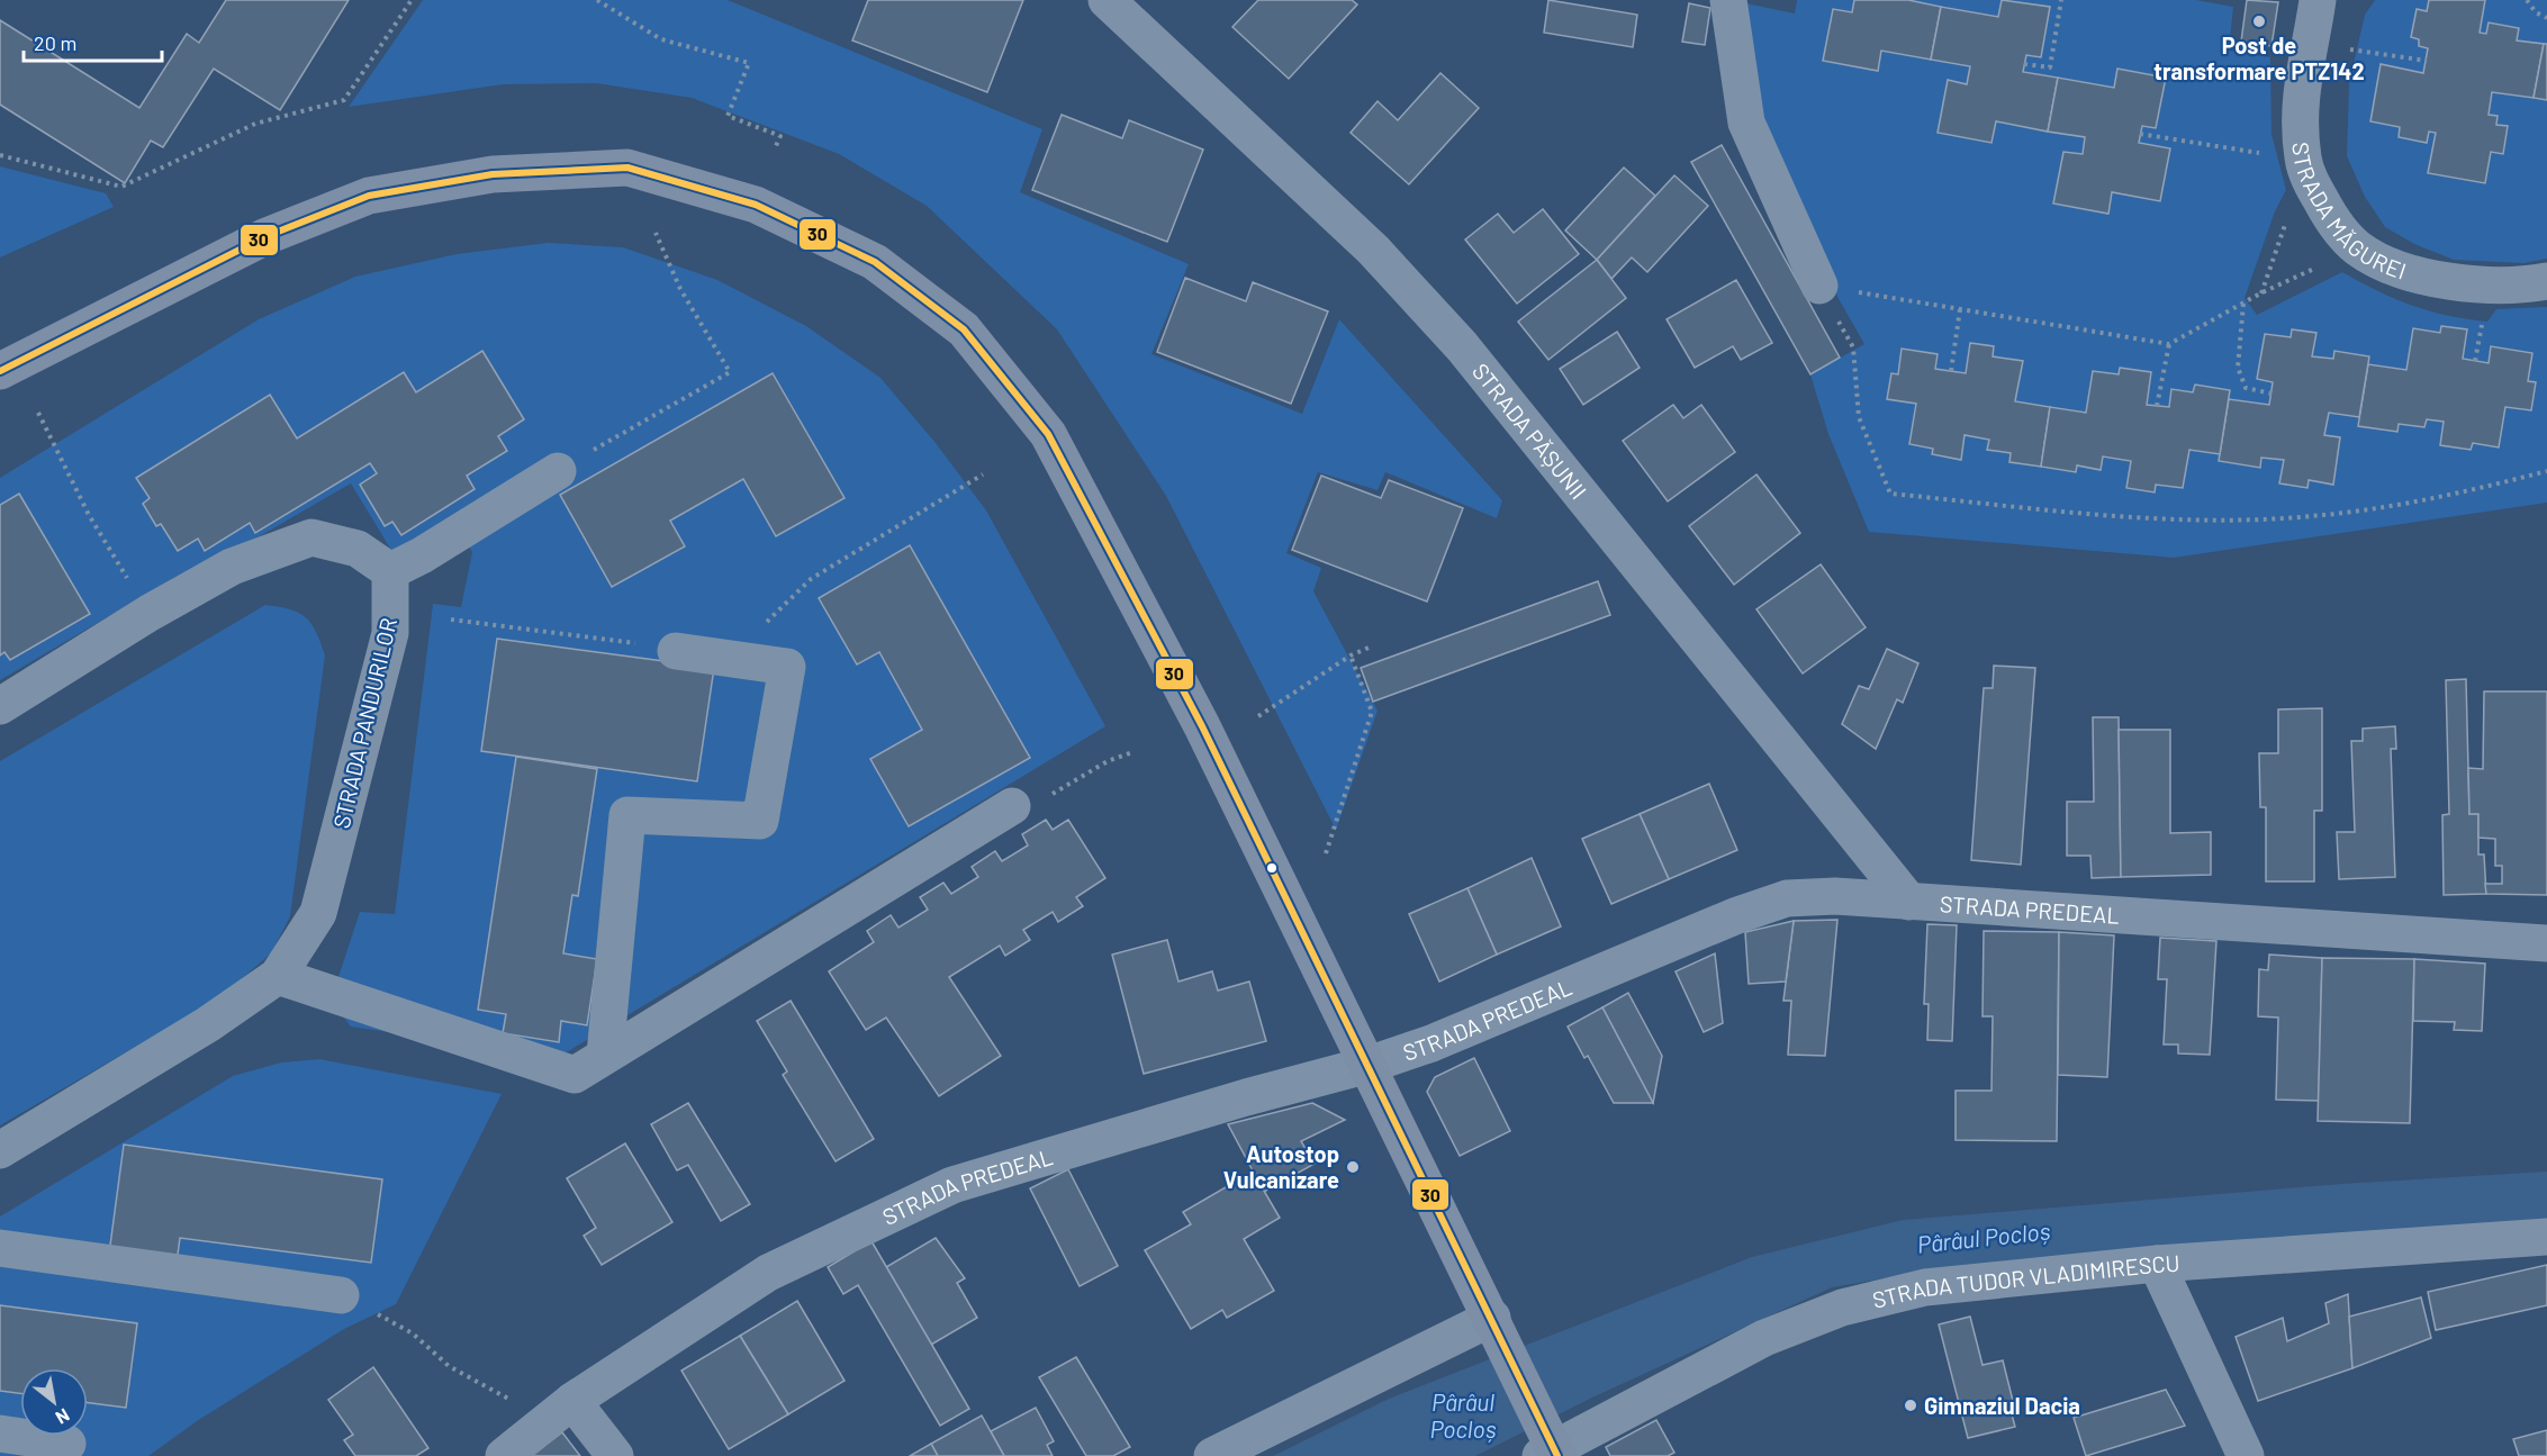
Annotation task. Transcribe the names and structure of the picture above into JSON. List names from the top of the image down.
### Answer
{
  "streets": {
    "street": [
      "STRADA MĂGUREI",
      "STRADA PĂȘUNII",
      "STRADA PANDURILOR",
      "STRADA PREDEAL",
      "STRADA TUDOR VLADIMIRESCU"
    ]
  },
  "crossings": [
    ["STRADA PĂȘUNII", "STRADA PREDEAL"]
  ],
  "water": ["Pârâul Pocloș"],
  "places": ["Post de transformare PTZ142", "Autostop Vulcanizare", "Gimnaziul Dacia"],
  "lines": ["transit line 30"],
  "scale_bar": "20 m",
  "north": "bottom right"
}
